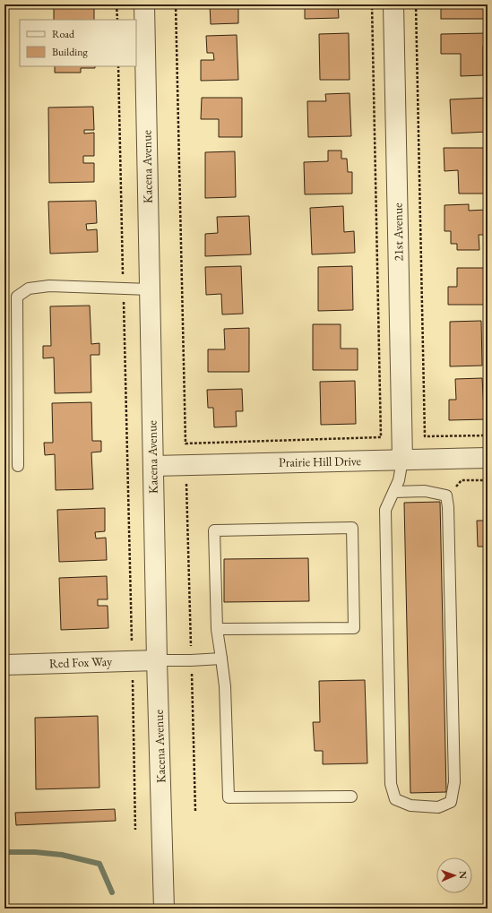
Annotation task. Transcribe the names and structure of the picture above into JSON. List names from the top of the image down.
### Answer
{
  "streets": {
    "street": [
      "Kacena Avenue",
      "21st Avenue",
      "Prairie Hill Drive",
      "Red Fox Way"
    ]
  },
  "crossings": [
    ["Kacena Avenue", "Prairie Hill Drive"],
    ["Kacena Avenue", "Red Fox Way"],
    ["21st Avenue", "Prairie Hill Drive"]
  ],
  "legend": ["Road", "Building"],
  "north": "right"
}
